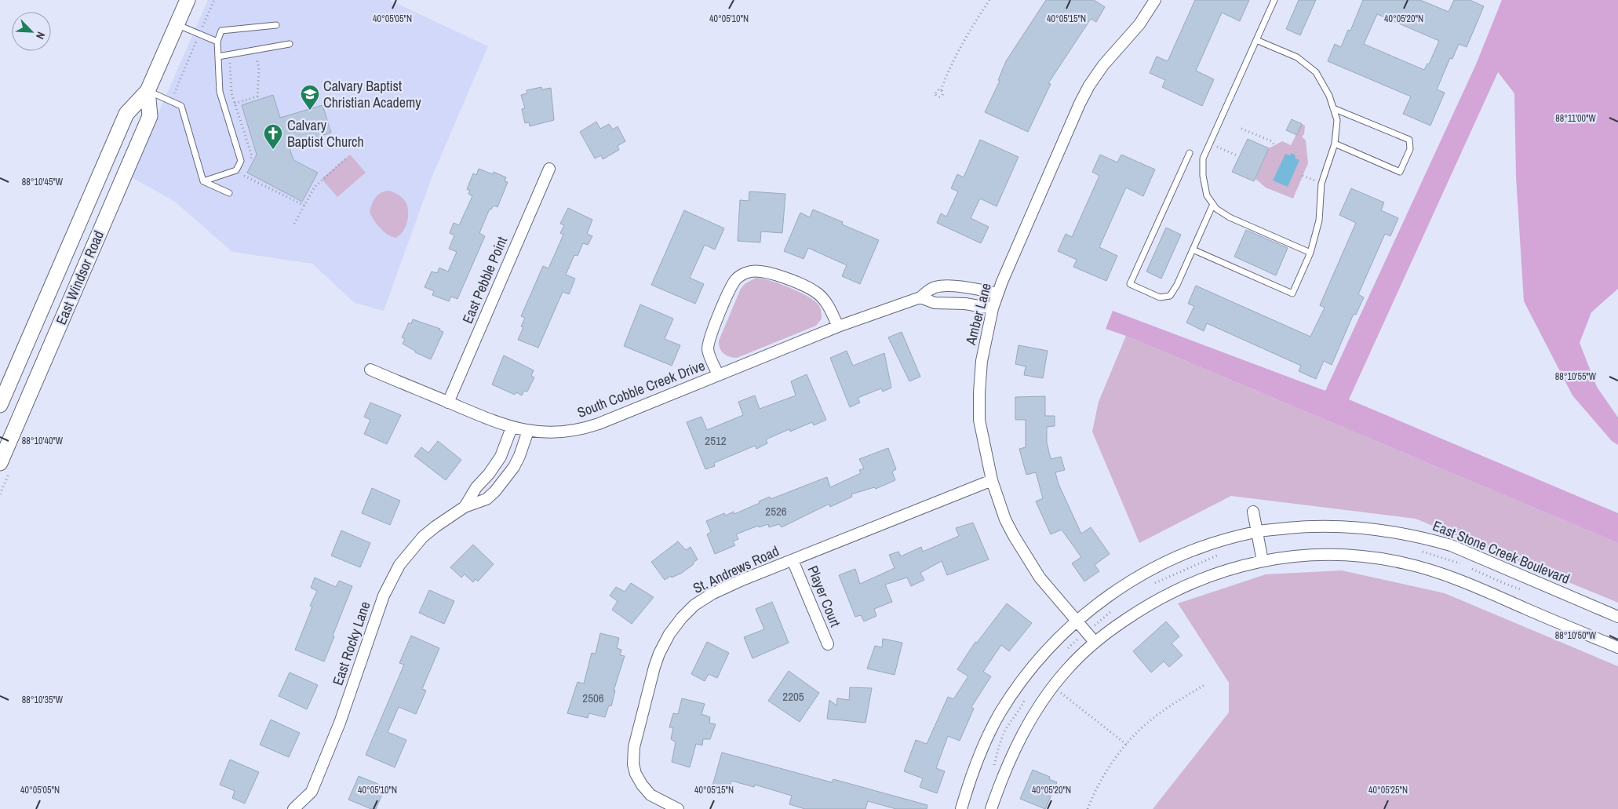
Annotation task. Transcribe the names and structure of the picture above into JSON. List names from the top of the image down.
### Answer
{
  "streets": {
    "main road": ["East Windsor Road"],
    "street": [
      "East Pebble Point",
      "Amber Lane",
      "South Cobble Creek Drive",
      "East Stone Creek Boulevard",
      "St. Andrews Road",
      "Player Court",
      "East Rocky Lane"
    ]
  },
  "crossings": [
    ["East Pebble Point", "South Cobble Creek Drive"],
    ["Amber Lane", "South Cobble Creek Drive"],
    ["Amber Lane", "East Stone Creek Boulevard"],
    ["Amber Lane", "St. Andrews Road"],
    ["South Cobble Creek Drive", "East Rocky Lane"],
    ["St. Andrews Road", "Player Court"]
  ],
  "places": {
    "school or university": ["Calvary Baptist Christian Academy"],
    "church": ["Calvary Baptist Church"]
  },
  "house_numbers": [
    "2512",
    "2526",
    "2205",
    "2506"
  ],
  "north": "bottom right",
  "coordinates": [
    "40°05'05\"N",
    "40°05'10\"N",
    "40°05'15\"N",
    "40°05'20\"N",
    "88°11'00\"W",
    "88°10'45\"W",
    "88°10'55\"W",
    "88°10'40\"W",
    "88°10'50\"W",
    "88°10'35\"W",
    "40°05'25\"N"
  ]
}
